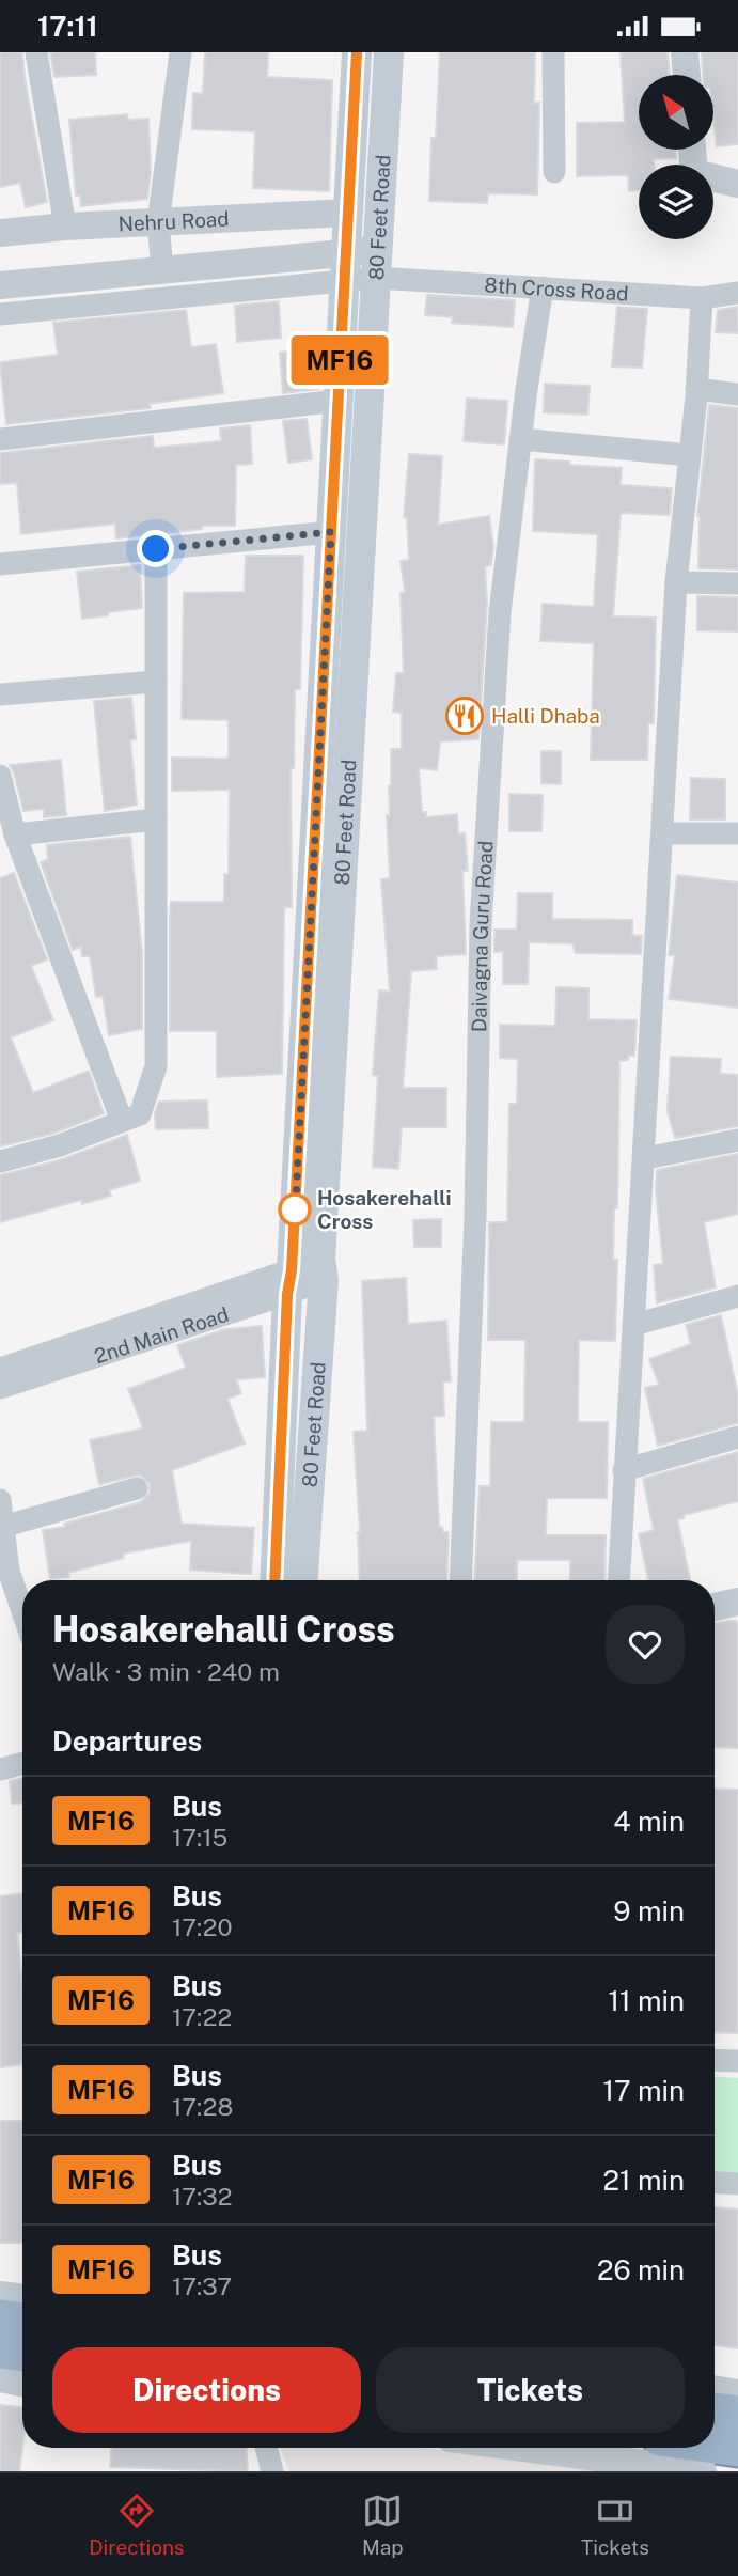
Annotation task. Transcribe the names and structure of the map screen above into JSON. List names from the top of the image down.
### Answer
{
  "streets": {
    "main road": ["80 Feet Road"],
    "street": [
      "Nehru Road",
      "8th Cross Road",
      "Daivagna Guru Road",
      "2nd Main Road"
    ]
  },
  "crossings": [
    ["80 Feet Road", "Nehru Road"],
    ["80 Feet Road", "8th Cross Road"],
    ["80 Feet Road", "2nd Main Road"],
    ["8th Cross Road", "Daivagna Guru Road"]
  ],
  "places": {
    "restaurant": ["Halli Dhaba"],
    "other": ["Hosakerehalli Cross"]
  },
  "lines": ["bus line MF16"],
  "north": "top left",
  "page": {
    "status": "17:11",
    "on_map": "MF16",
    "heading": [
      ["Hosakerehalli Cross", "Walk · 3 min · 240 m"],
      "Departures"
    ],
    "list": [
      {
        "mark": "MF16",
        "name": "Bus",
        "note": "17:15",
        "value": "4 min"
      },
      {
        "mark": "MF16",
        "name": "Bus",
        "note": "17:20",
        "value": "9 min"
      },
      {
        "mark": "MF16",
        "name": "Bus",
        "note": "17:22",
        "value": "11 min"
      },
      {
        "mark": "MF16",
        "name": "Bus",
        "note": "17:28",
        "value": "17 min"
      },
      {
        "mark": "MF16",
        "name": "Bus",
        "note": "17:32",
        "value": "21 min"
      },
      {
        "mark": "MF16",
        "name": "Bus",
        "note": "17:37",
        "value": "26 min"
      }
    ],
    "buttons": ["Directions", "Tickets"],
    "tabs": ["Directions", "Map", "Tickets"]
  }
}
